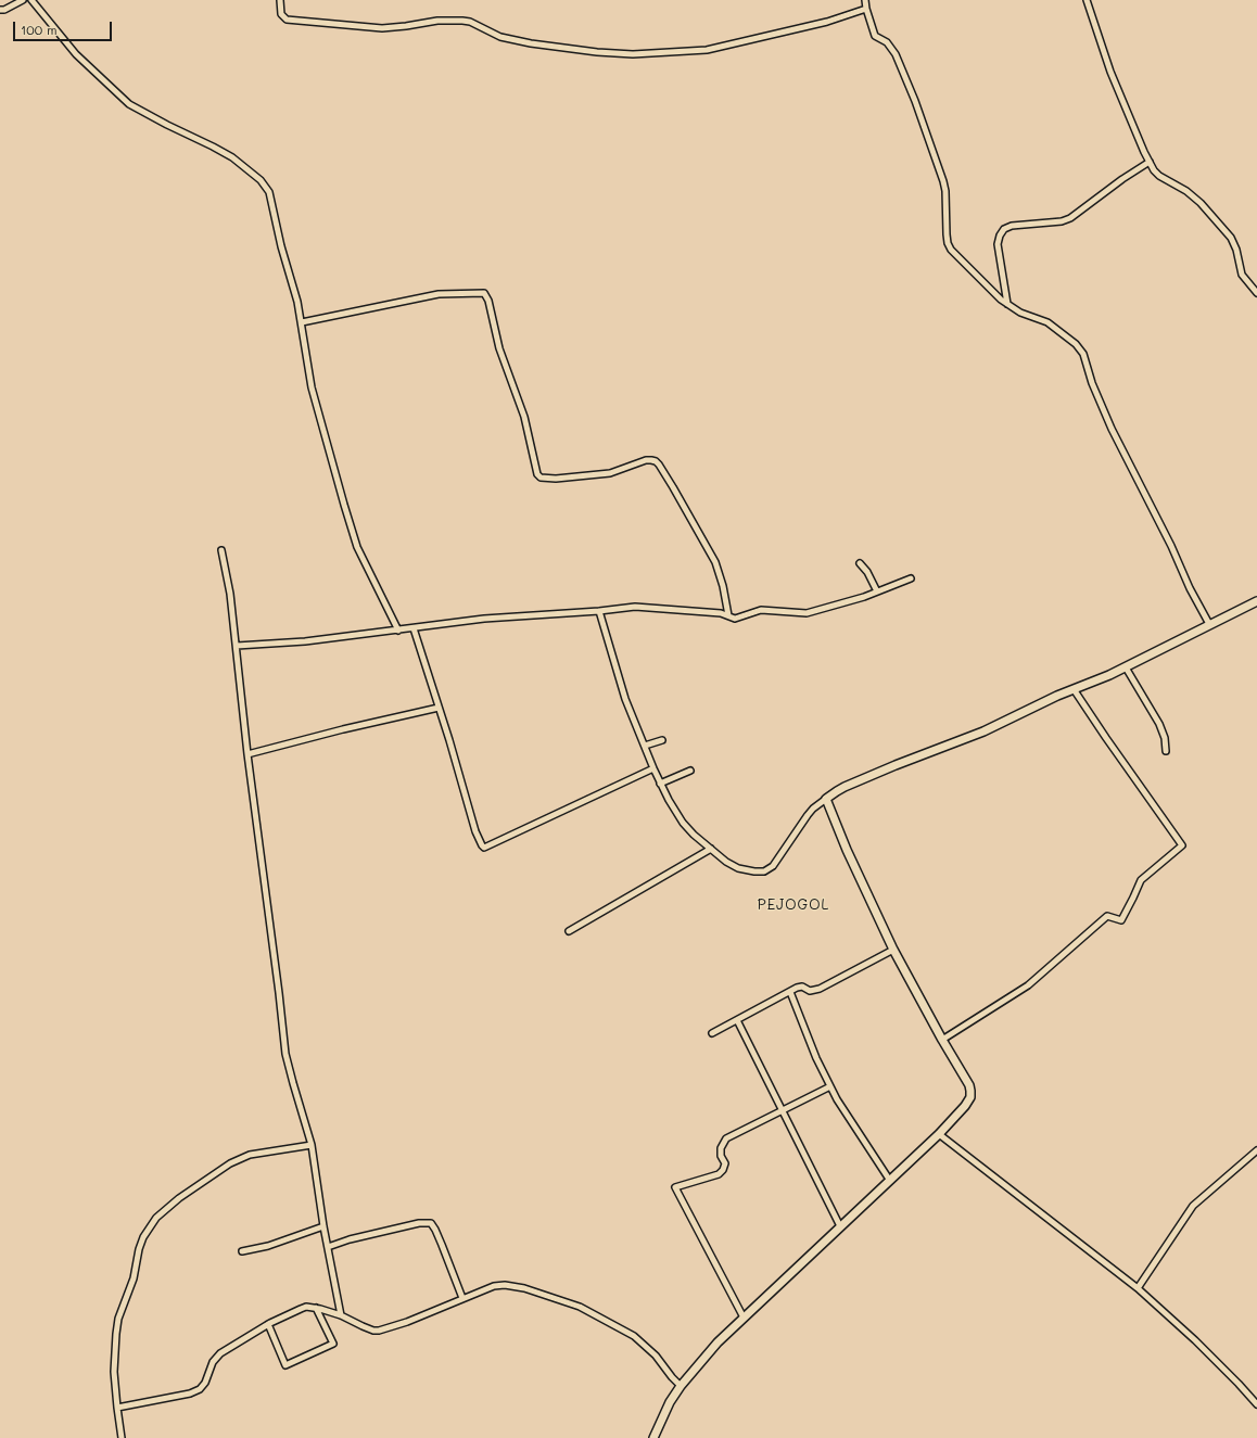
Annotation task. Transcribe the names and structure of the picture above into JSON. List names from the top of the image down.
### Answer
{
  "districts": ["PEJOGOL"],
  "scale_bar": "100 m"
}
